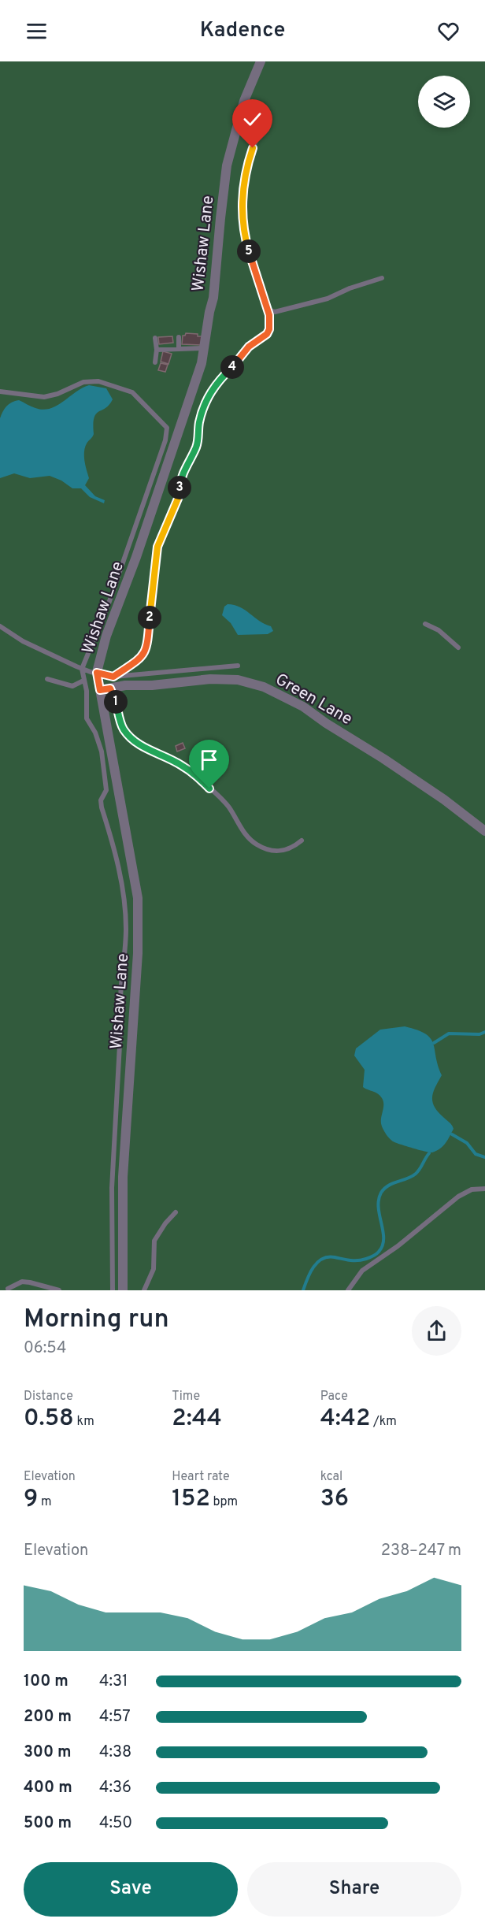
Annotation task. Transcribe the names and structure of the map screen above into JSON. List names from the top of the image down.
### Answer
{
  "streets": {
    "street": ["Wishaw Lane", "Green Lane"]
  },
  "crossings": [
    ["Wishaw Lane", "Green Lane"]
  ],
  "page": {
    "header": "Kadence",
    "pins": [
      "5",
      "4",
      "3",
      "2",
      "1"
    ],
    "heading": ["Morning run", "06:54"],
    "stats": [
      ["Distance", "0.58 km"],
      ["Time", "2:44"],
      ["Pace", "4:42 /km"],
      ["Elevation", "9 m"],
      ["Heart rate", "152 bpm"],
      ["kcal", "36"]
    ],
    "chart": ["Elevation", "238–247 m"],
    "list": [
      {
        "name": "100 m",
        "note": "4:31"
      },
      {
        "name": "200 m",
        "note": "4:57"
      },
      {
        "name": "300 m",
        "note": "4:38"
      },
      {
        "name": "400 m",
        "note": "4:36"
      },
      {
        "name": "500 m",
        "note": "4:50"
      }
    ],
    "buttons": ["Save", "Share"]
  }
}
